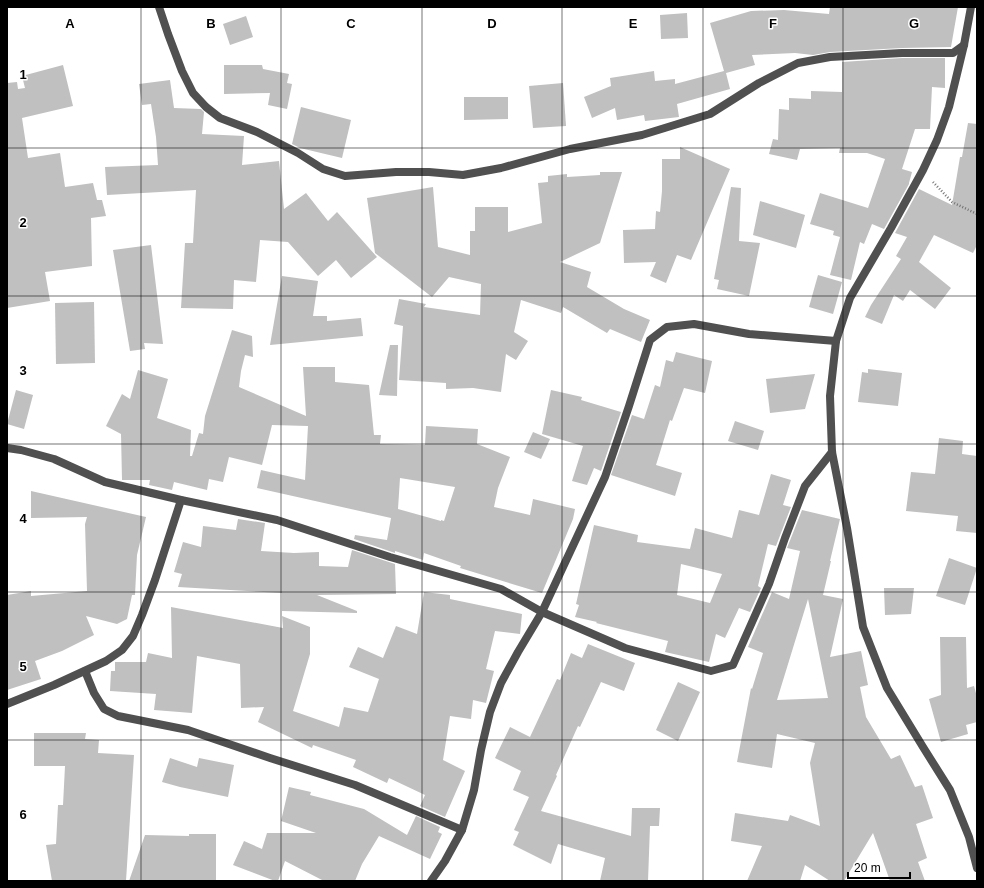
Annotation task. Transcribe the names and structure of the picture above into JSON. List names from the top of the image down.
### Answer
{
  "scale_bar": "20 m",
  "grid": {
    "columns": [
      "A",
      "B",
      "C",
      "D",
      "E",
      "F",
      "G"
    ],
    "rows": [
      "1",
      "2",
      "3",
      "4",
      "5",
      "6"
    ]
  }
}
